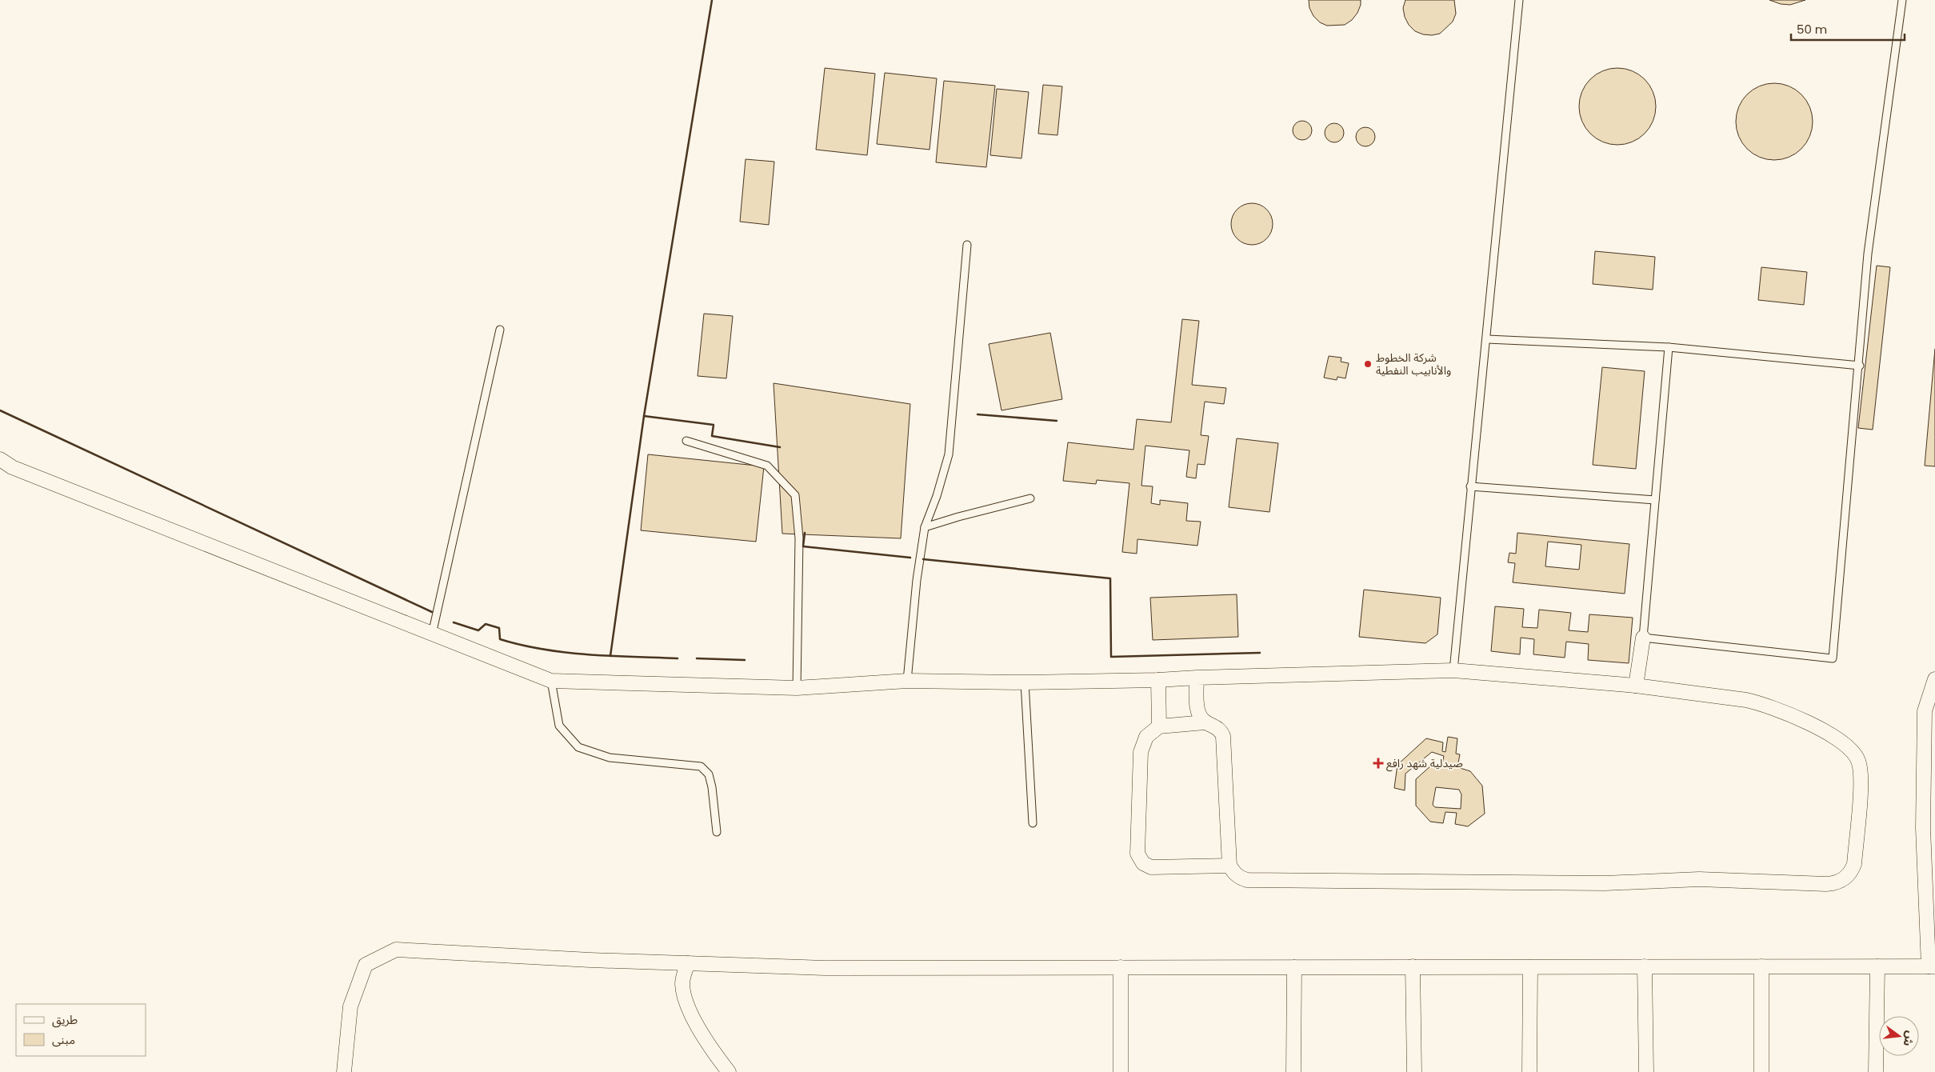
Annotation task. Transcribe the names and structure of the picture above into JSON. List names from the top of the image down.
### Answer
{
  "places": {
    "other": ["شركة الخطوط والأنابيب النفطية"],
    "health": ["صيدلية شهد رافع"]
  },
  "legend": ["طريق", "مبنى"],
  "scale_bar": "50 m",
  "north": "right"
}
